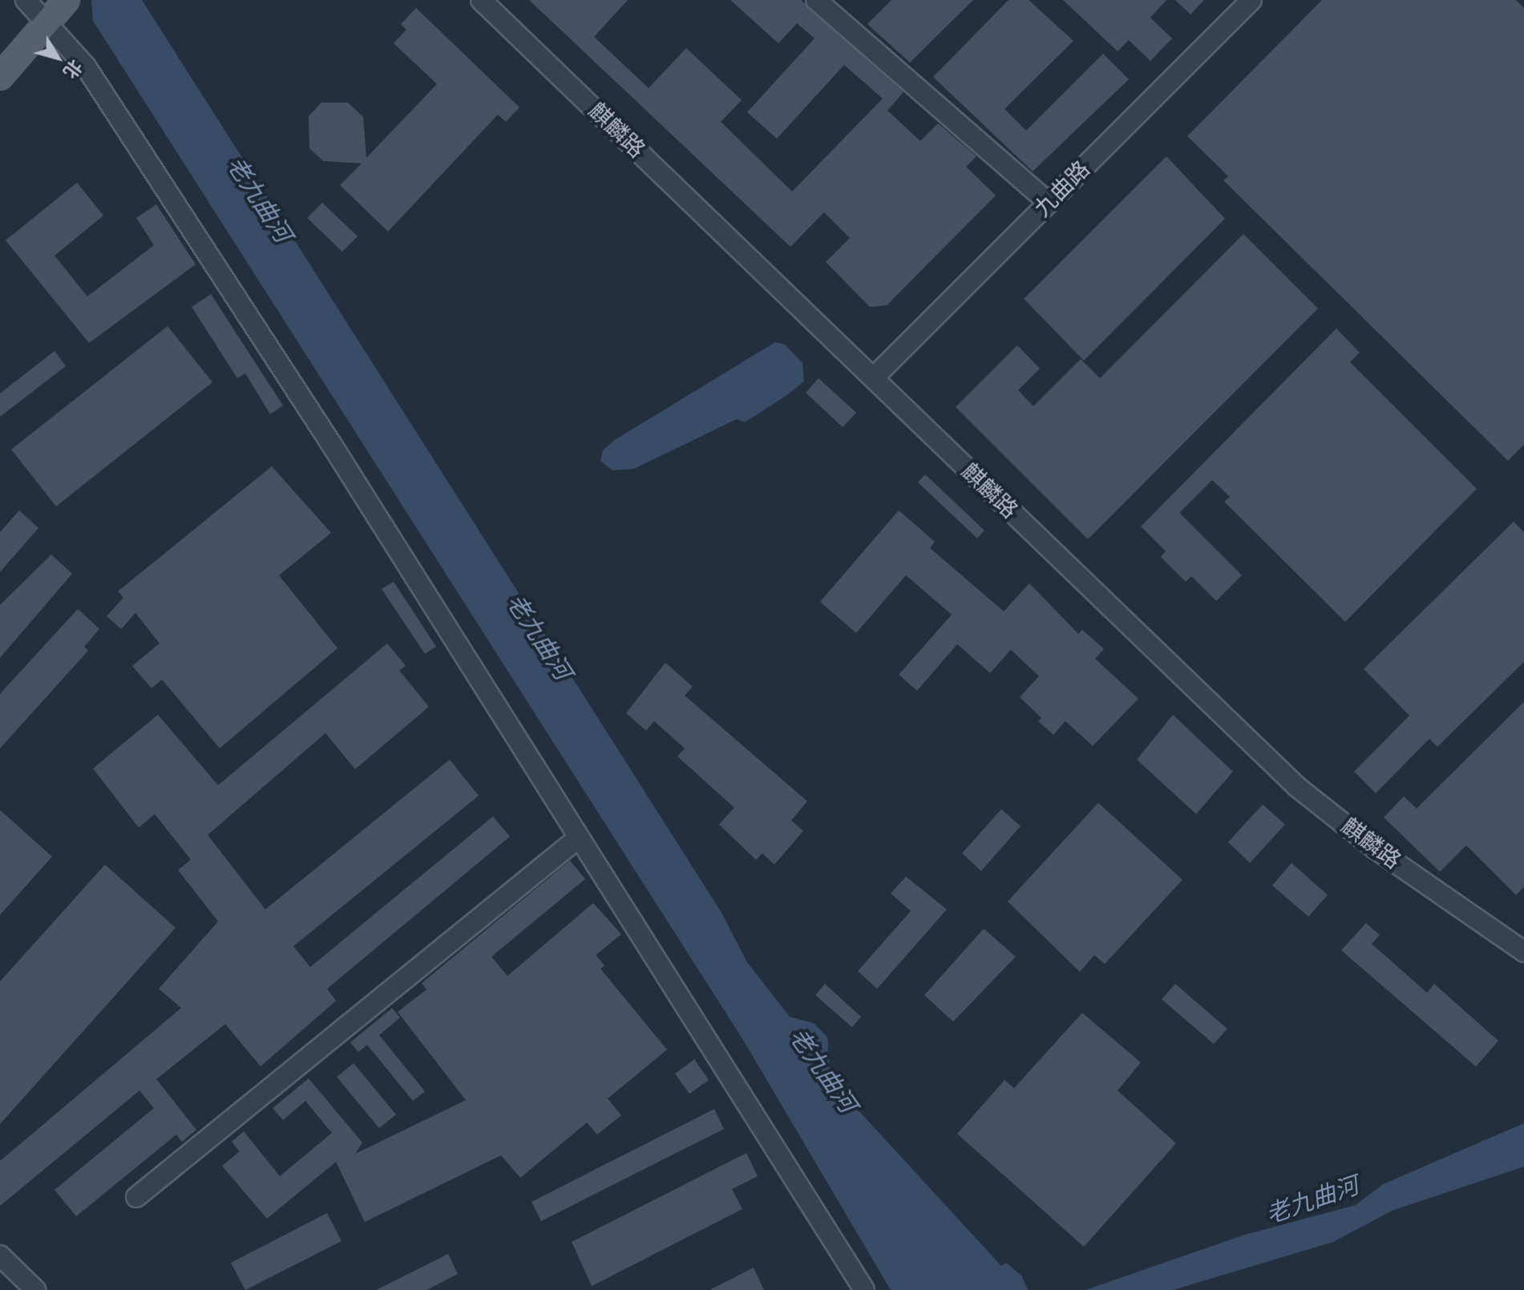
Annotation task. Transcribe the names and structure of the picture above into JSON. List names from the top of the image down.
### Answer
{
  "streets": {
    "street": ["麒麟路", "九曲路"]
  },
  "crossings": [
    ["麒麟路", "九曲路"]
  ],
  "water": ["老九曲河"],
  "north": "bottom right"
}
